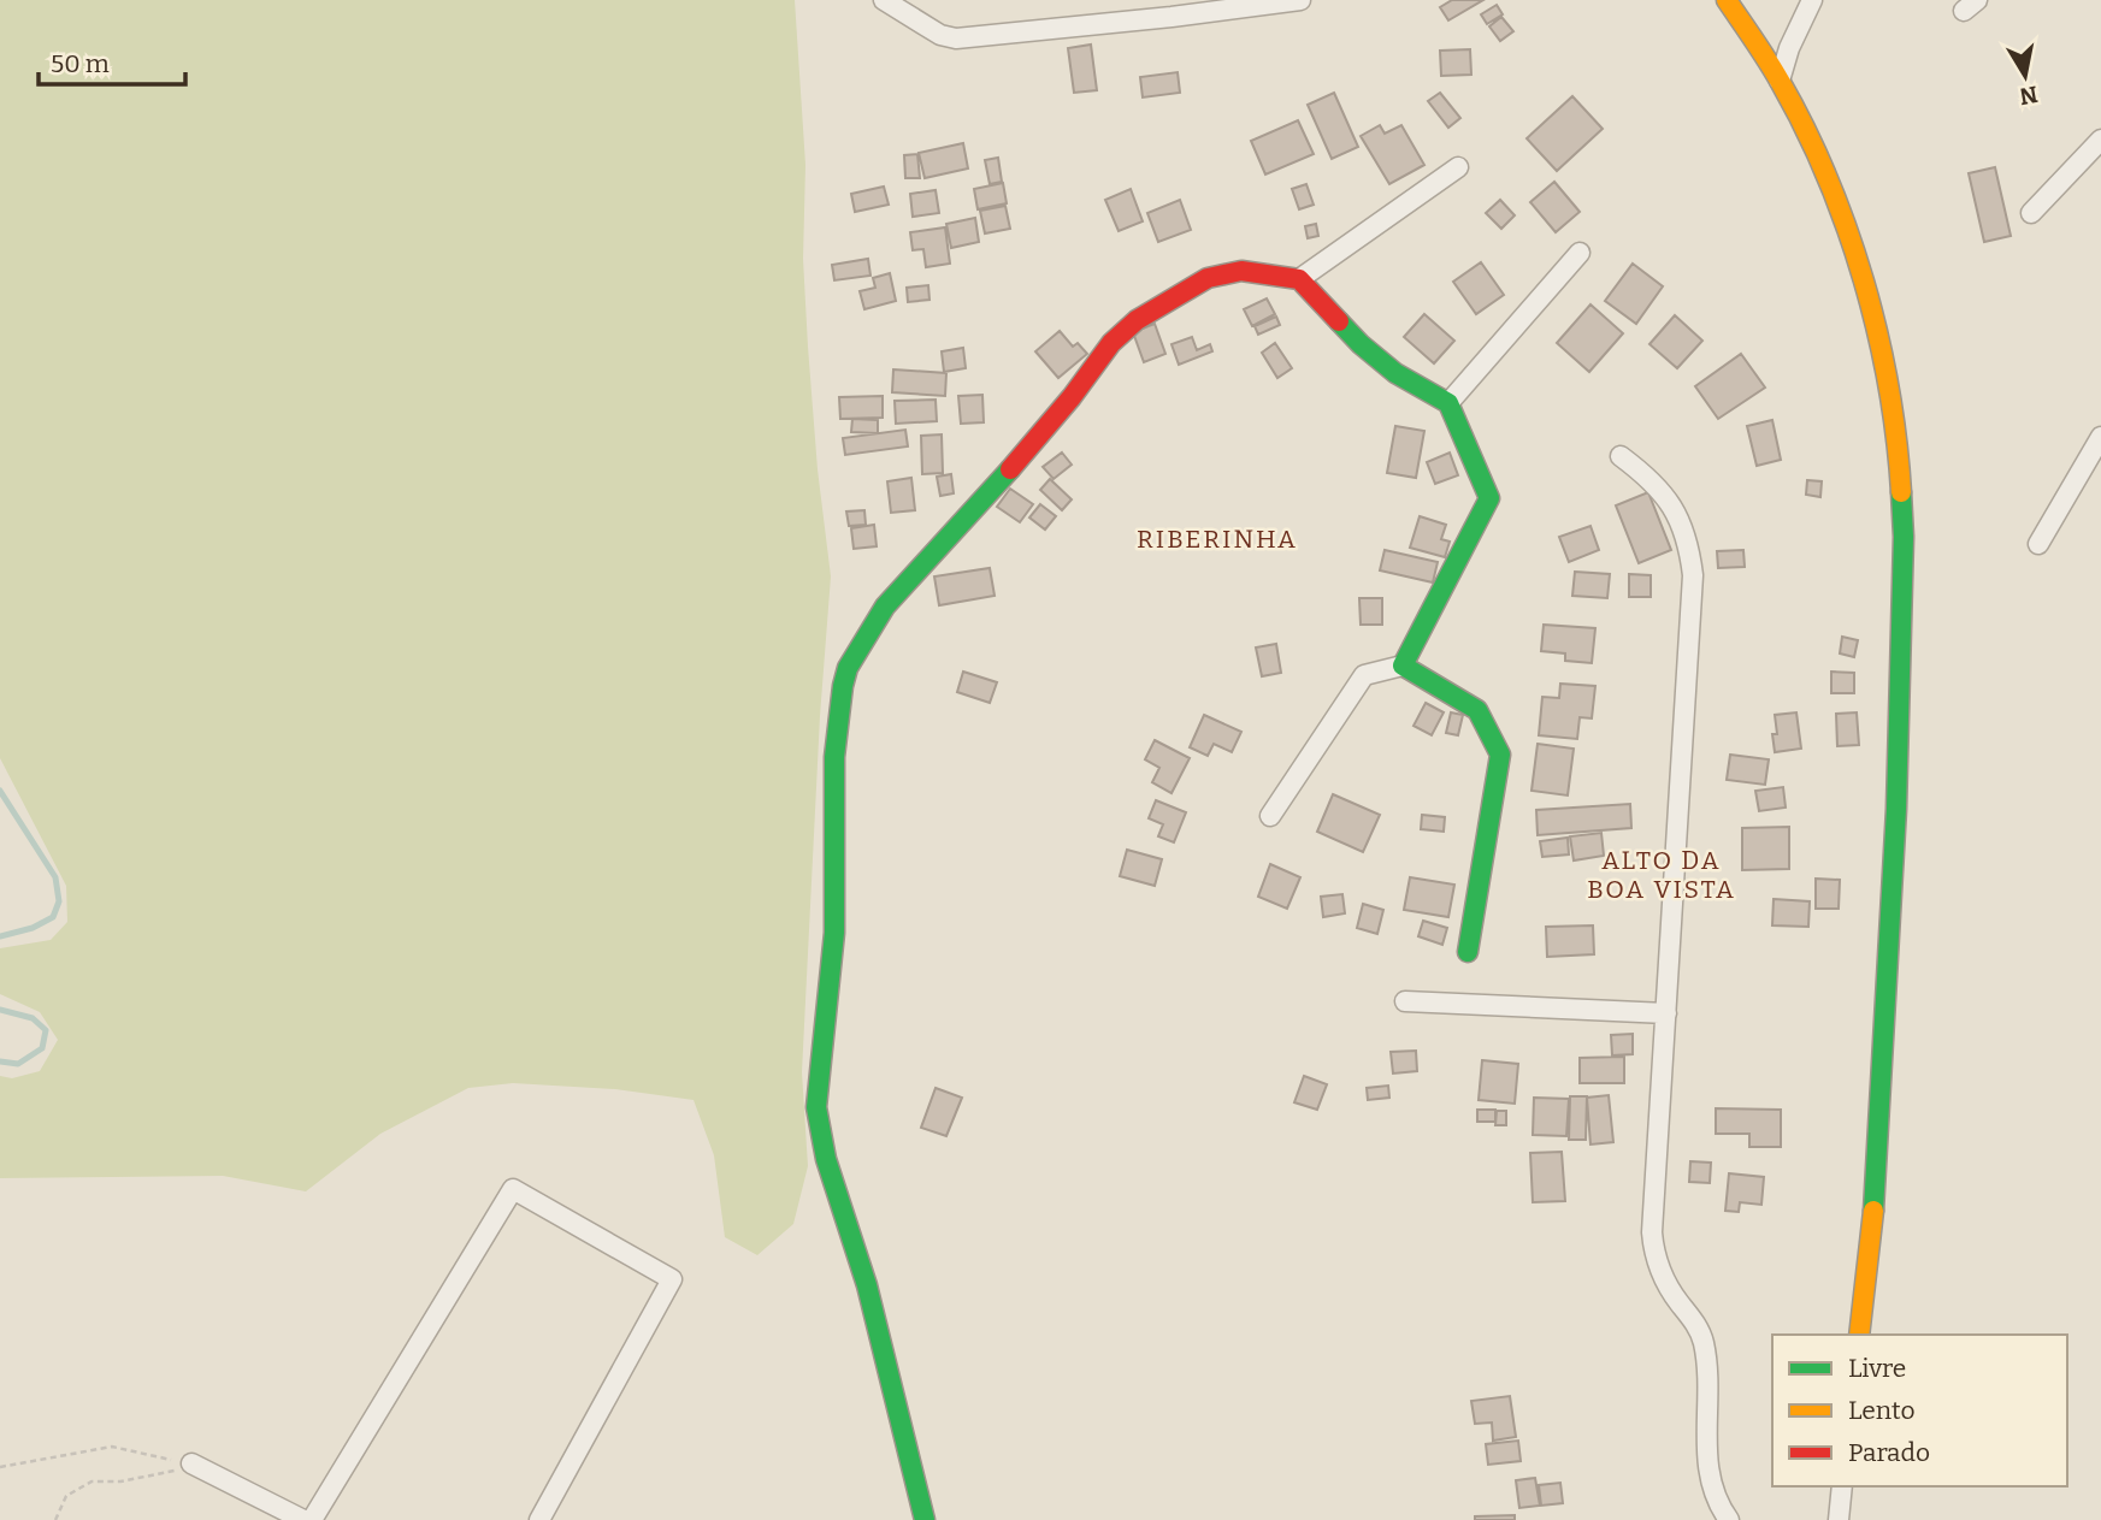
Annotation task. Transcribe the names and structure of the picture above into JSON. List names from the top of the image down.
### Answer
{
  "districts": ["RIBERINHA", "ALTO DA BOA VISTA"],
  "legend": ["Livre", "Lento", "Parado"],
  "scale_bar": "50 m",
  "north": "bottom"
}
